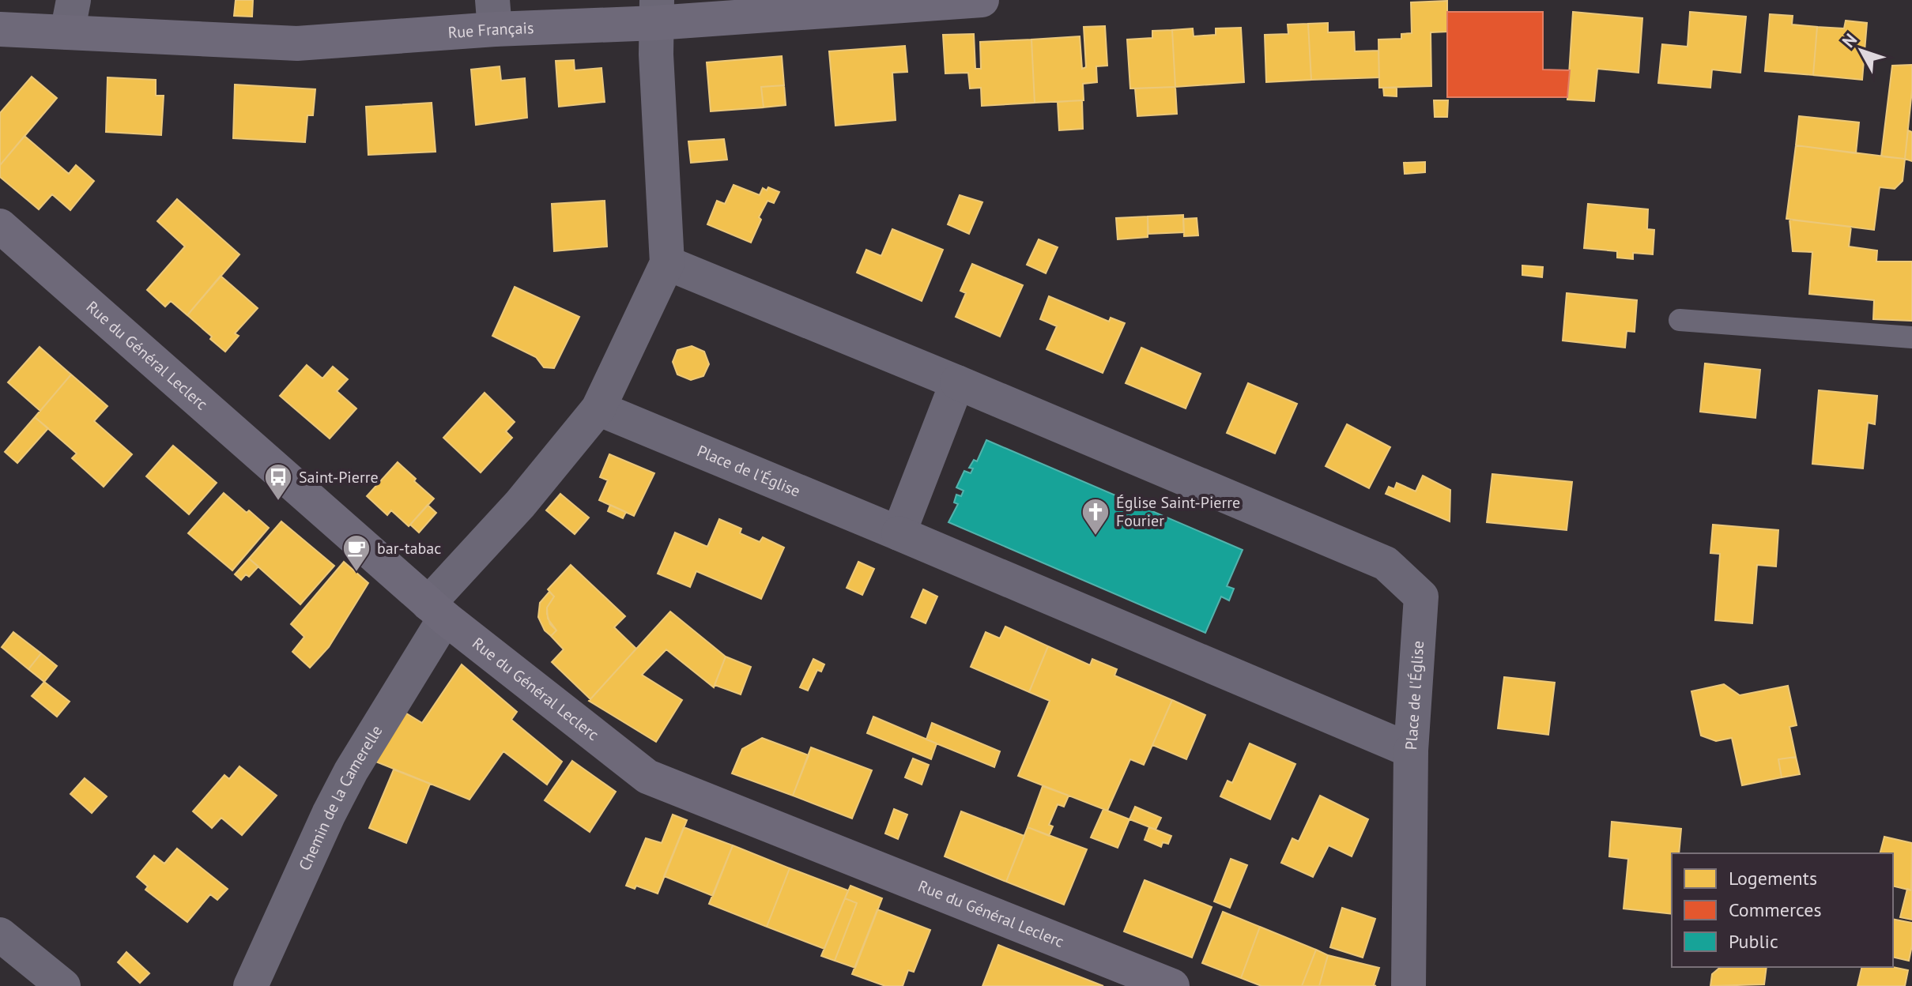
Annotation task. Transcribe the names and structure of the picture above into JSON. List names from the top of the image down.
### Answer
{
  "streets": {
    "main road": ["Rue Français", "Rue du Général Leclerc"],
    "street": ["Place de l'Église", "Chemin de la Camerelle"]
  },
  "crossings": [
    ["Rue du Général Leclerc", "Chemin de la Camerelle"]
  ],
  "places": {
    "bus stop": ["Saint-Pierre"],
    "church": ["Église Saint-Pierre Fourier"],
    "cafe": ["bar-tabac"]
  },
  "legend": ["Logements", "Commerces", "Public"],
  "north": "top left"
}
